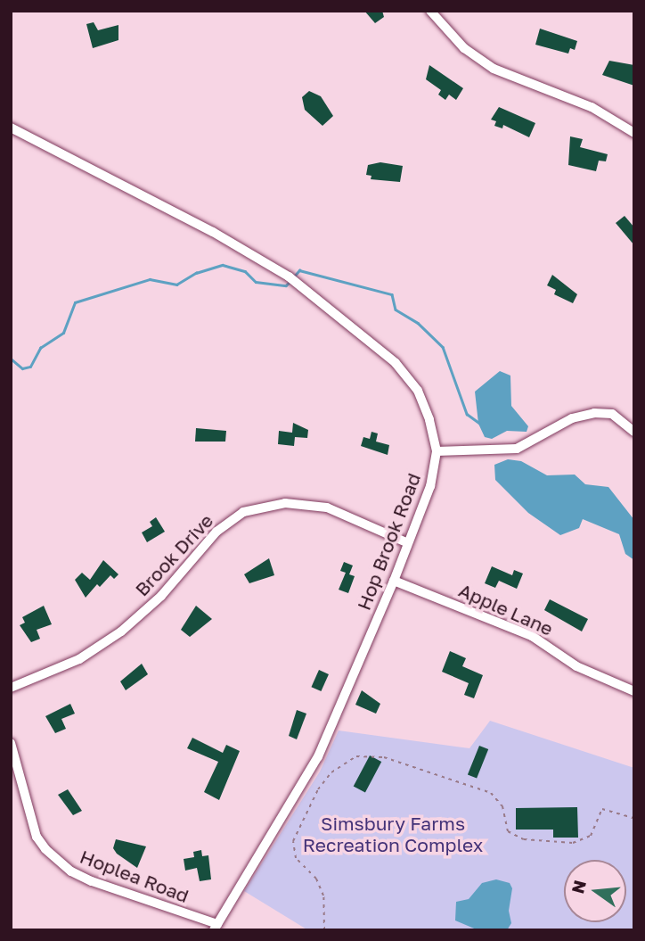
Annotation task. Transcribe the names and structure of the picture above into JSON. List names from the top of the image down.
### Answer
{
  "streets": {
    "street": [
      "Hop Brook Road",
      "Brook Drive",
      "Apple Lane",
      "Hoplea Road"
    ]
  },
  "crossings": [
    ["Hop Brook Road", "Brook Drive"],
    ["Hop Brook Road", "Apple Lane"],
    ["Hop Brook Road", "Hoplea Road"]
  ],
  "parks": ["Simsbury Farms Recreation Complex"],
  "north": "left"
}
